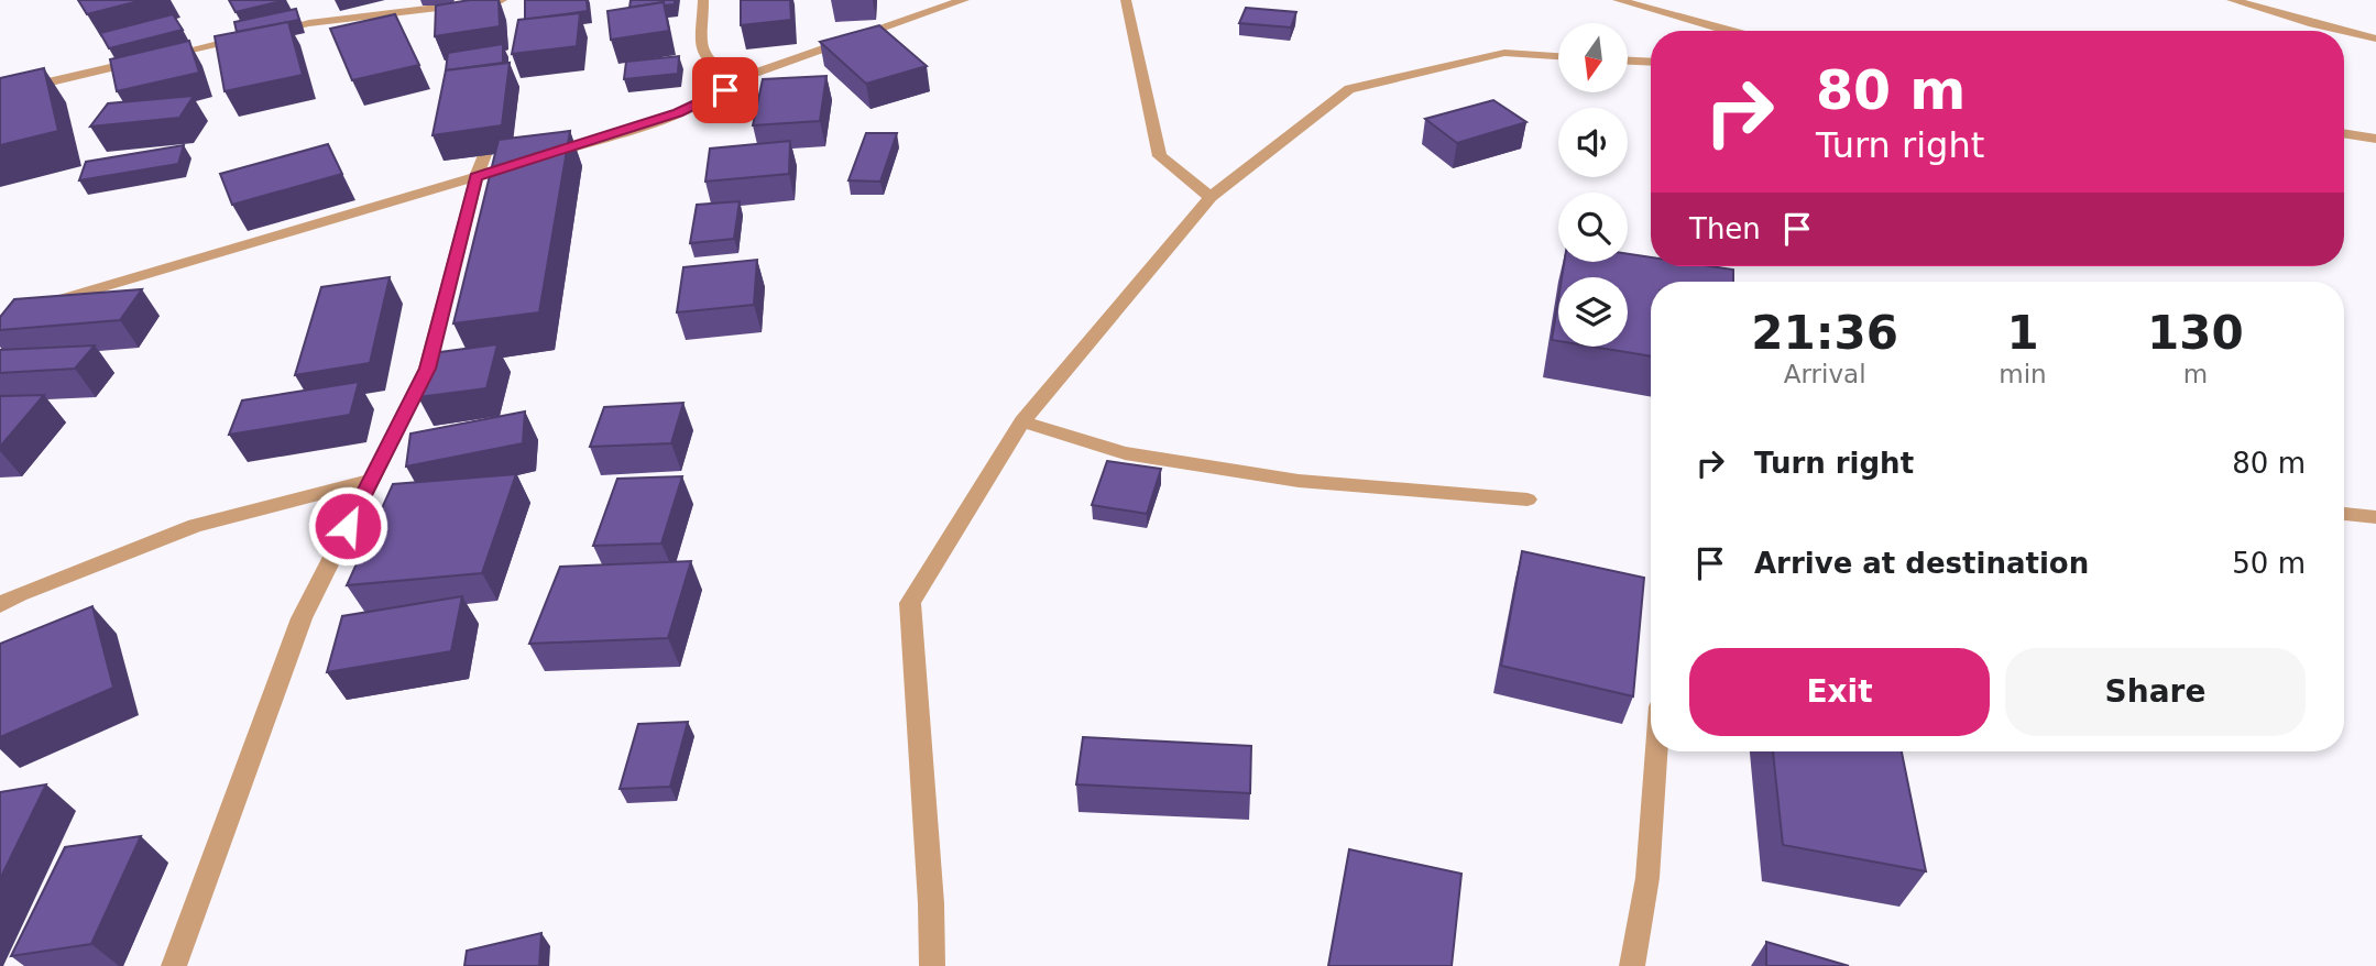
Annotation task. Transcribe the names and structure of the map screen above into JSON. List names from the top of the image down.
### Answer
{
  "north": "bottom",
  "page": {
    "turn": ["80 m", "Turn right"],
    "then": "Then",
    "eta": [
      "21:36",
      "Arrival",
      "1",
      "min",
      "130",
      "m"
    ],
    "list": [
      {
        "name": "Turn right",
        "value": "80 m"
      },
      {
        "name": "Arrive at destination",
        "value": "50 m"
      }
    ],
    "buttons": ["Exit", "Share"]
  }
}
